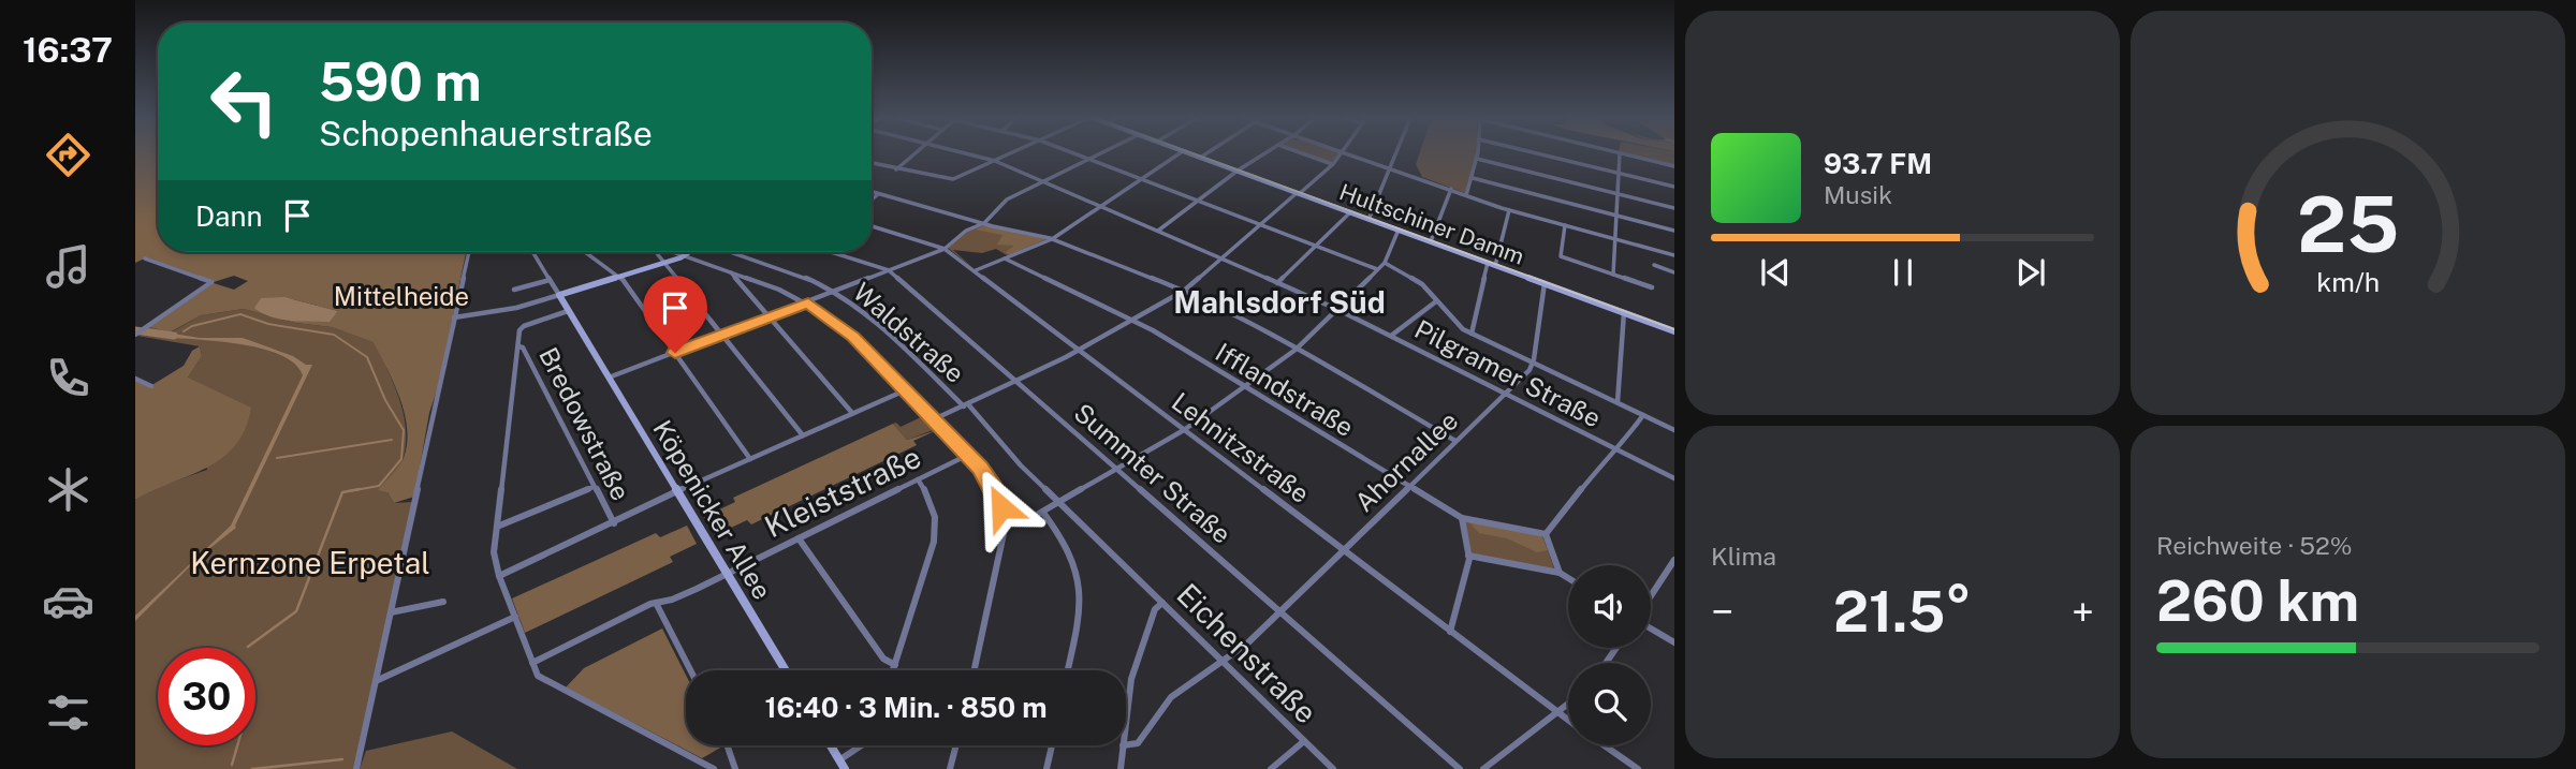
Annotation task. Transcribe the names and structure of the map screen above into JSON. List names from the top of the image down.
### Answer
{
  "streets": {
    "street": [
      "Hultschiner Damm",
      "Waldstraße",
      "Pilgramer Straße",
      "Ifflandstraße",
      "Bredowstraße",
      "Lehnitzstraße",
      "Ahornallee",
      "Summter Straße",
      "Kleiststraße",
      "Köpenicker Allee",
      "Eichenstraße"
    ]
  },
  "crossings": [
    ["Waldstraße", "Eichenstraße"],
    ["Pilgramer Straße", "Ahornallee"],
    ["Ifflandstraße", "Ahornallee"],
    ["Lehnitzstraße", "Ahornallee"],
    ["Ahornallee", "Summter Straße"],
    ["Ahornallee", "Eichenstraße"],
    ["Kleiststraße", "Köpenicker Allee"]
  ],
  "districts": ["Mahlsdorf Süd"],
  "parks": ["Mittelheide", "Kernzone Erpetal"],
  "page": {
    "tabs": "16:37",
    "turn": ["590 m", "Schopenhauerstraße"],
    "song": ["93.7 FM", "Musik"],
    "then": "Dann",
    "tile": [
      "Klima",
      ["Reichweite · 52%", "260 km"]
    ],
    "heat": ["−", "21.5°", "+"],
    "limit": "30",
    "trip": "16:40 · 3 Min. · 850 m",
    "gauge": ["25", "km/h"]
  }
}
